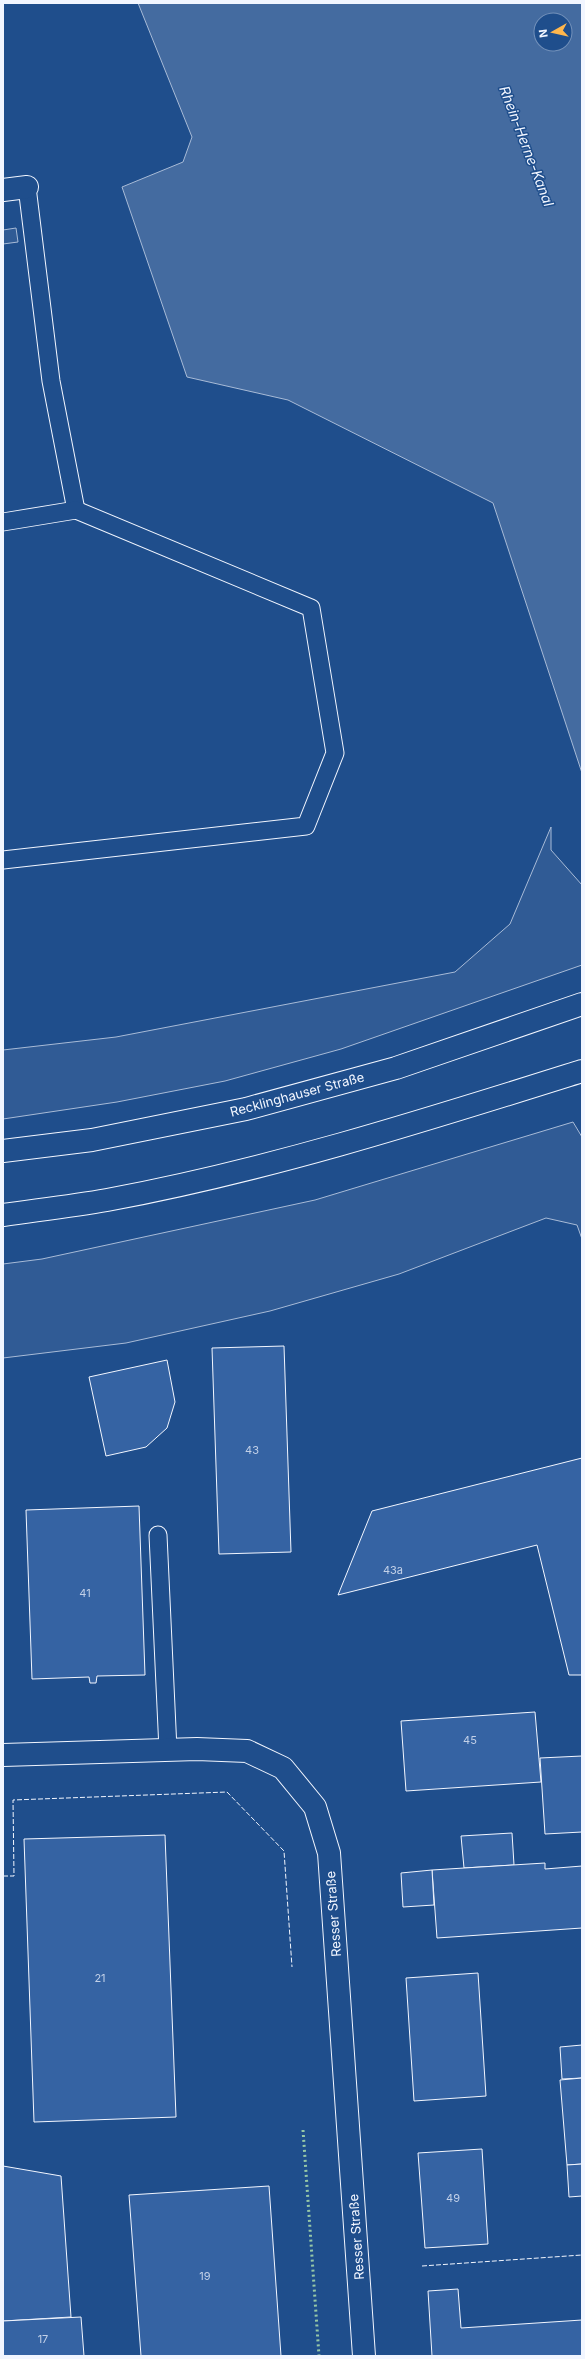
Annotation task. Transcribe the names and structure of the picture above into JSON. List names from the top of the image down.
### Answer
{
  "streets": {
    "main road": ["Recklinghauser Straße", "Resser Straße"]
  },
  "water": ["Rhein-Herne-Kanal"],
  "house_numbers": [
    "43",
    "43a",
    "41",
    "45",
    "21",
    "49",
    "19",
    "17"
  ],
  "north": "left"
}
